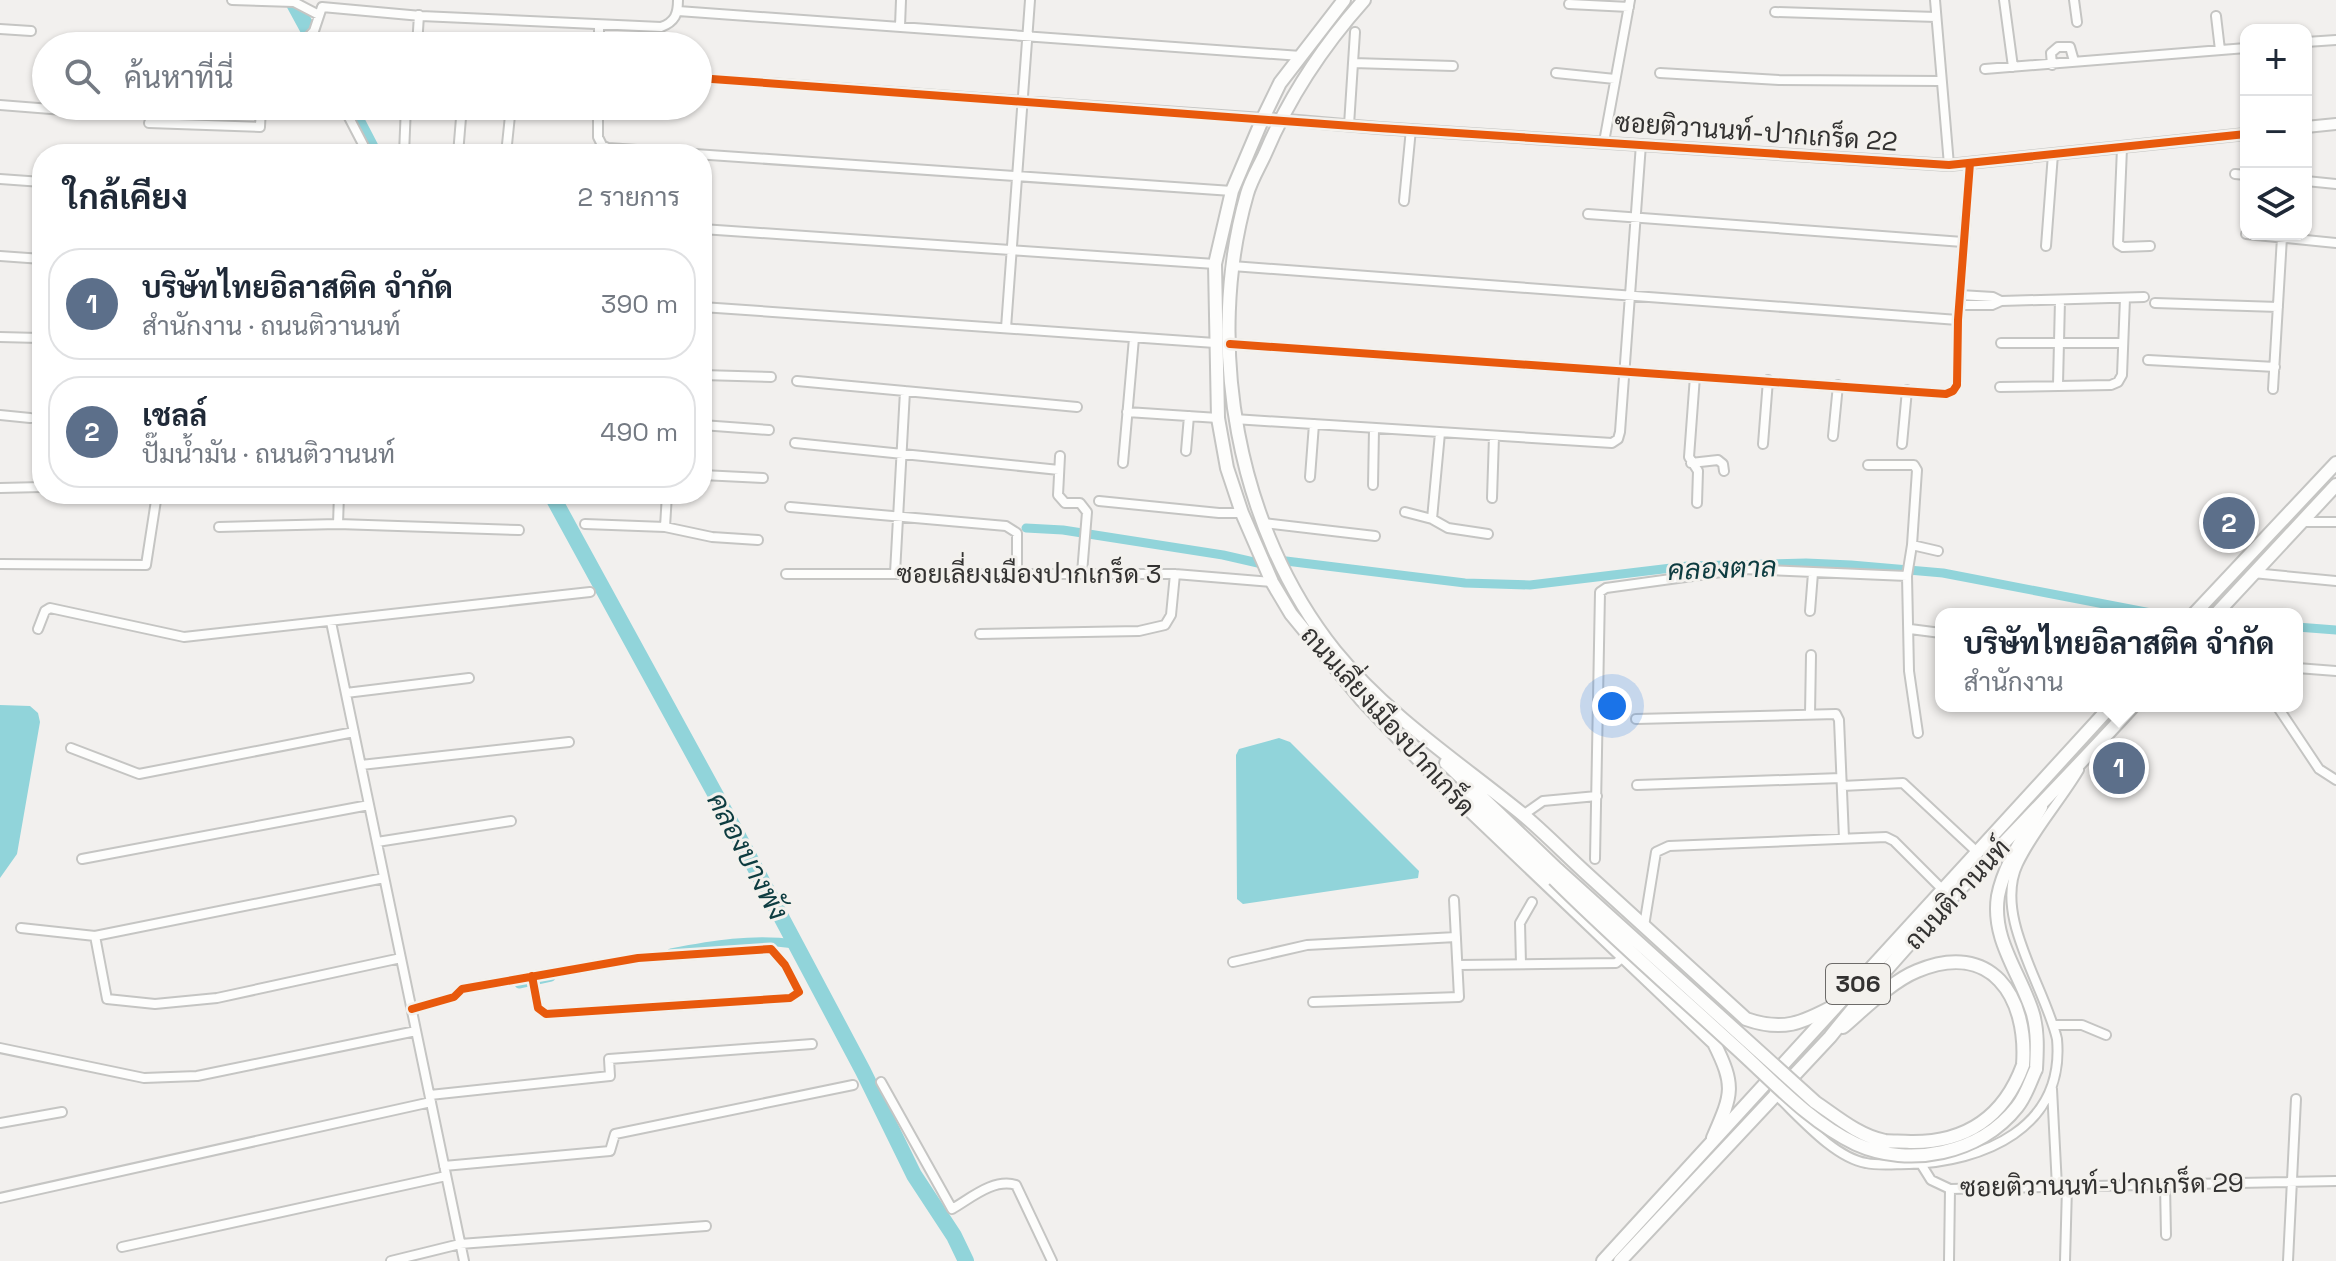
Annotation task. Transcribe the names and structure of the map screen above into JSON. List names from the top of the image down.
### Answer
{
  "streets": {
    "main road": ["ถนนเลี่ยงเมืองปากเกร็ด", "ถนนติวานนท์", "306"],
    "street": ["ซอยติวานนท์-ปากเกร็ด 22", "ซอยเลี่ยงเมืองปากเกร็ด 3", "ซอยติวานนท์-ปากเกร็ด 29"]
  },
  "crossings": [
    ["ซอยติวานนท์-ปากเกร็ด 22", "ถนนเลี่ยงเมืองปากเกร็ด"],
    ["ซอยเลี่ยงเมืองปากเกร็ด 3", "ถนนเลี่ยงเมืองปากเกร็ด"],
    ["ถนนเลี่ยงเมืองปากเกร็ด", "ถนนติวานนท์"],
    ["ถนนติวานนท์", "ซอยติวานนท์-ปากเกร็ด 29"]
  ],
  "water": ["คลองตาล", "คลองบางพัง"],
  "page": {
    "map_buttons": ["+", "−"],
    "search": "ค้นหาที่นี่",
    "heading": ["ใกล้เคียง", "2 รายการ"],
    "list": [
      {
        "mark": "1",
        "name": "บริษัทไทยอิลาสติค จำกัด",
        "note": "สำนักงาน · ถนนติวานนท์",
        "value": "390 m"
      },
      {
        "mark": "2",
        "name": "เชลล์",
        "note": "ปั๊มน้ำมัน · ถนนติวานนท์",
        "value": "490 m"
      }
    ],
    "pins": ["2", "1"],
    "popup": ["บริษัทไทยอิลาสติค จำกัด", "สำนักงาน"]
  }
}
